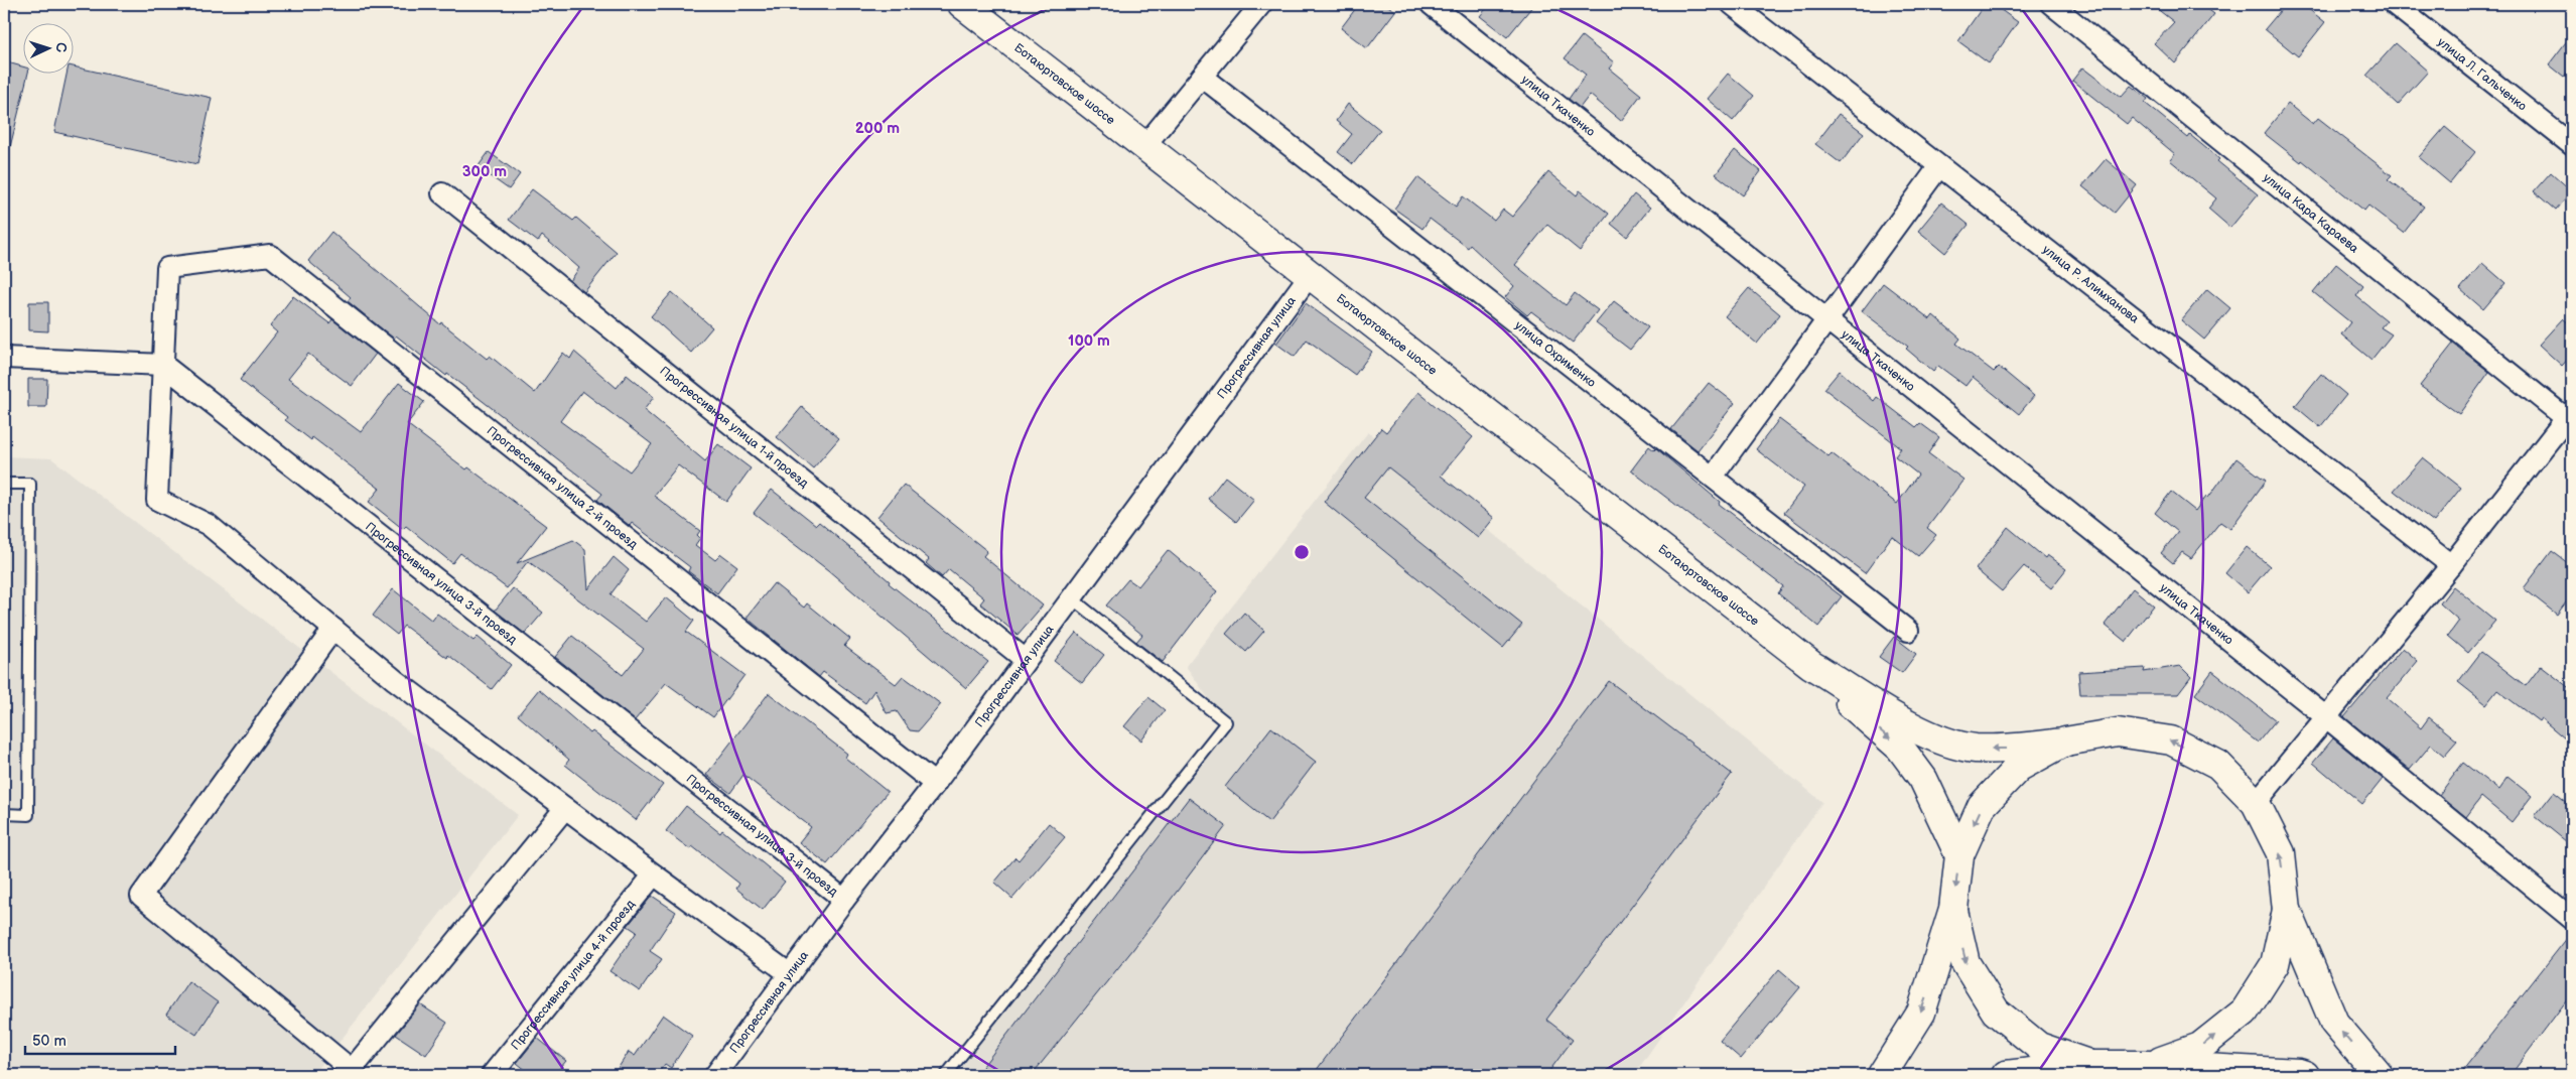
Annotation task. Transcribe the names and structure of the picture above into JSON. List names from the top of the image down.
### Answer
{
  "streets": {
    "main road": ["Ботаюртовское шоссе"],
    "street": [
      "улица Л. Гальченко",
      "улица Ткаченко",
      "улица Кара Караева",
      "улица Р. Алимханова",
      "Прогрессивная улица",
      "улица Охрименко",
      "Прогрессивная улица 1-й проезд",
      "Прогрессивная улица 2-й проезд",
      "Прогрессивная улица 3-й проезд",
      "Прогрессивная улица 4-й проезд"
    ]
  },
  "crossings": [
    ["Ботаюртовское шоссе", "Прогрессивная улица"],
    ["Прогрессивная улица", "Прогрессивная улица 1-й проезд"],
    ["Прогрессивная улица", "Прогрессивная улица 2-й проезд"],
    ["Прогрессивная улица", "Прогрессивная улица 3-й проезд"],
    ["Прогрессивная улица 2-й проезд", "Прогрессивная улица 3-й проезд"]
  ],
  "scale_bar": "50 m",
  "north": "right",
  "rings": ["200 m", "300 m", "100 m"]
}
